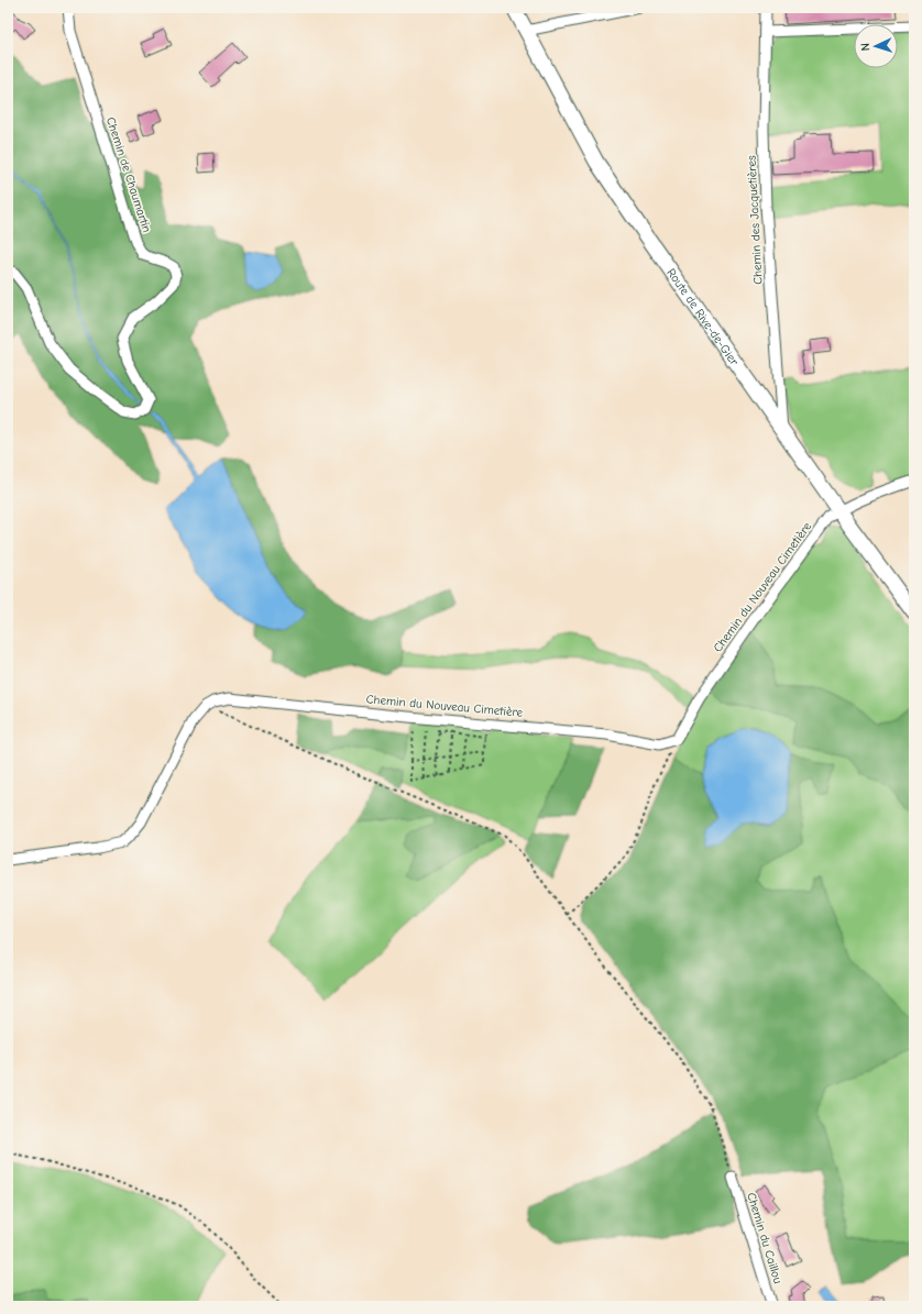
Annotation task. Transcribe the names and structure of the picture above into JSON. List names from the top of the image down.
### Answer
{
  "streets": {
    "main road": ["Route de Rive-de-Gier"],
    "street": [
      "Chemin de Chaumartin",
      "Chemin des Jacquetières",
      "Chemin du Nouveau Cimetière",
      "Chemin du Caillou"
    ]
  },
  "crossings": [
    ["Chemin des Jacquetières", "Route de Rive-de-Gier"],
    ["Route de Rive-de-Gier", "Chemin du Nouveau Cimetière"]
  ],
  "north": "left"
}
